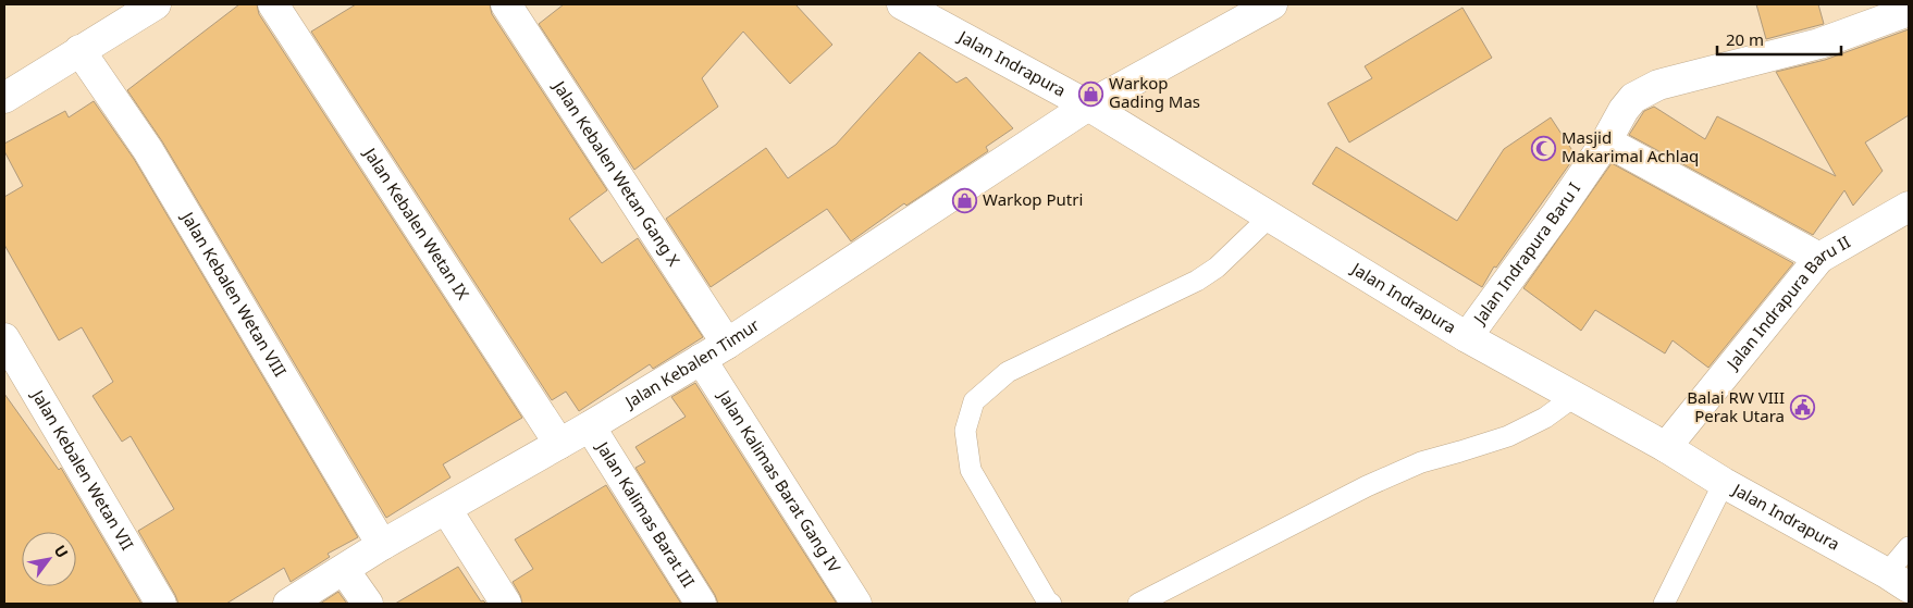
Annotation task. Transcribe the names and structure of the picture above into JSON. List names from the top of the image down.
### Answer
{
  "streets": {
    "street": [
      "Jalan Indrapura",
      "Jalan Kebalen Wetan Gang X",
      "Jalan Kebalen Wetan IX",
      "Jalan Indrapura Baru I",
      "Jalan Kebalen Wetan VIII",
      "Jalan Indrapura Baru II",
      "Jalan Kebalen Timur",
      "Jalan Kebalen Wetan VII",
      "Jalan Kalimas Barat Gang IV",
      "Jalan Kalimas Barat III"
    ]
  },
  "crossings": [
    ["Jalan Indrapura", "Jalan Indrapura Baru I"],
    ["Jalan Indrapura", "Jalan Indrapura Baru II"],
    ["Jalan Indrapura", "Jalan Kebalen Timur"],
    ["Jalan Kebalen Wetan Gang X", "Jalan Kebalen Timur"],
    ["Jalan Kebalen Wetan IX", "Jalan Kebalen Timur"],
    ["Jalan Kebalen Wetan VIII", "Jalan Kebalen Timur"],
    ["Jalan Kebalen Timur", "Jalan Kalimas Barat Gang IV"],
    ["Jalan Kebalen Timur", "Jalan Kalimas Barat III"]
  ],
  "places": {
    "shop": ["Warkop Gading Mas", "Warkop Putri"],
    "mosque": ["Masjid Makarimal Achlaq"],
    "public building": ["Balai RW VIII Perak Utara"]
  },
  "scale_bar": "20 m",
  "north": "top right"
}
